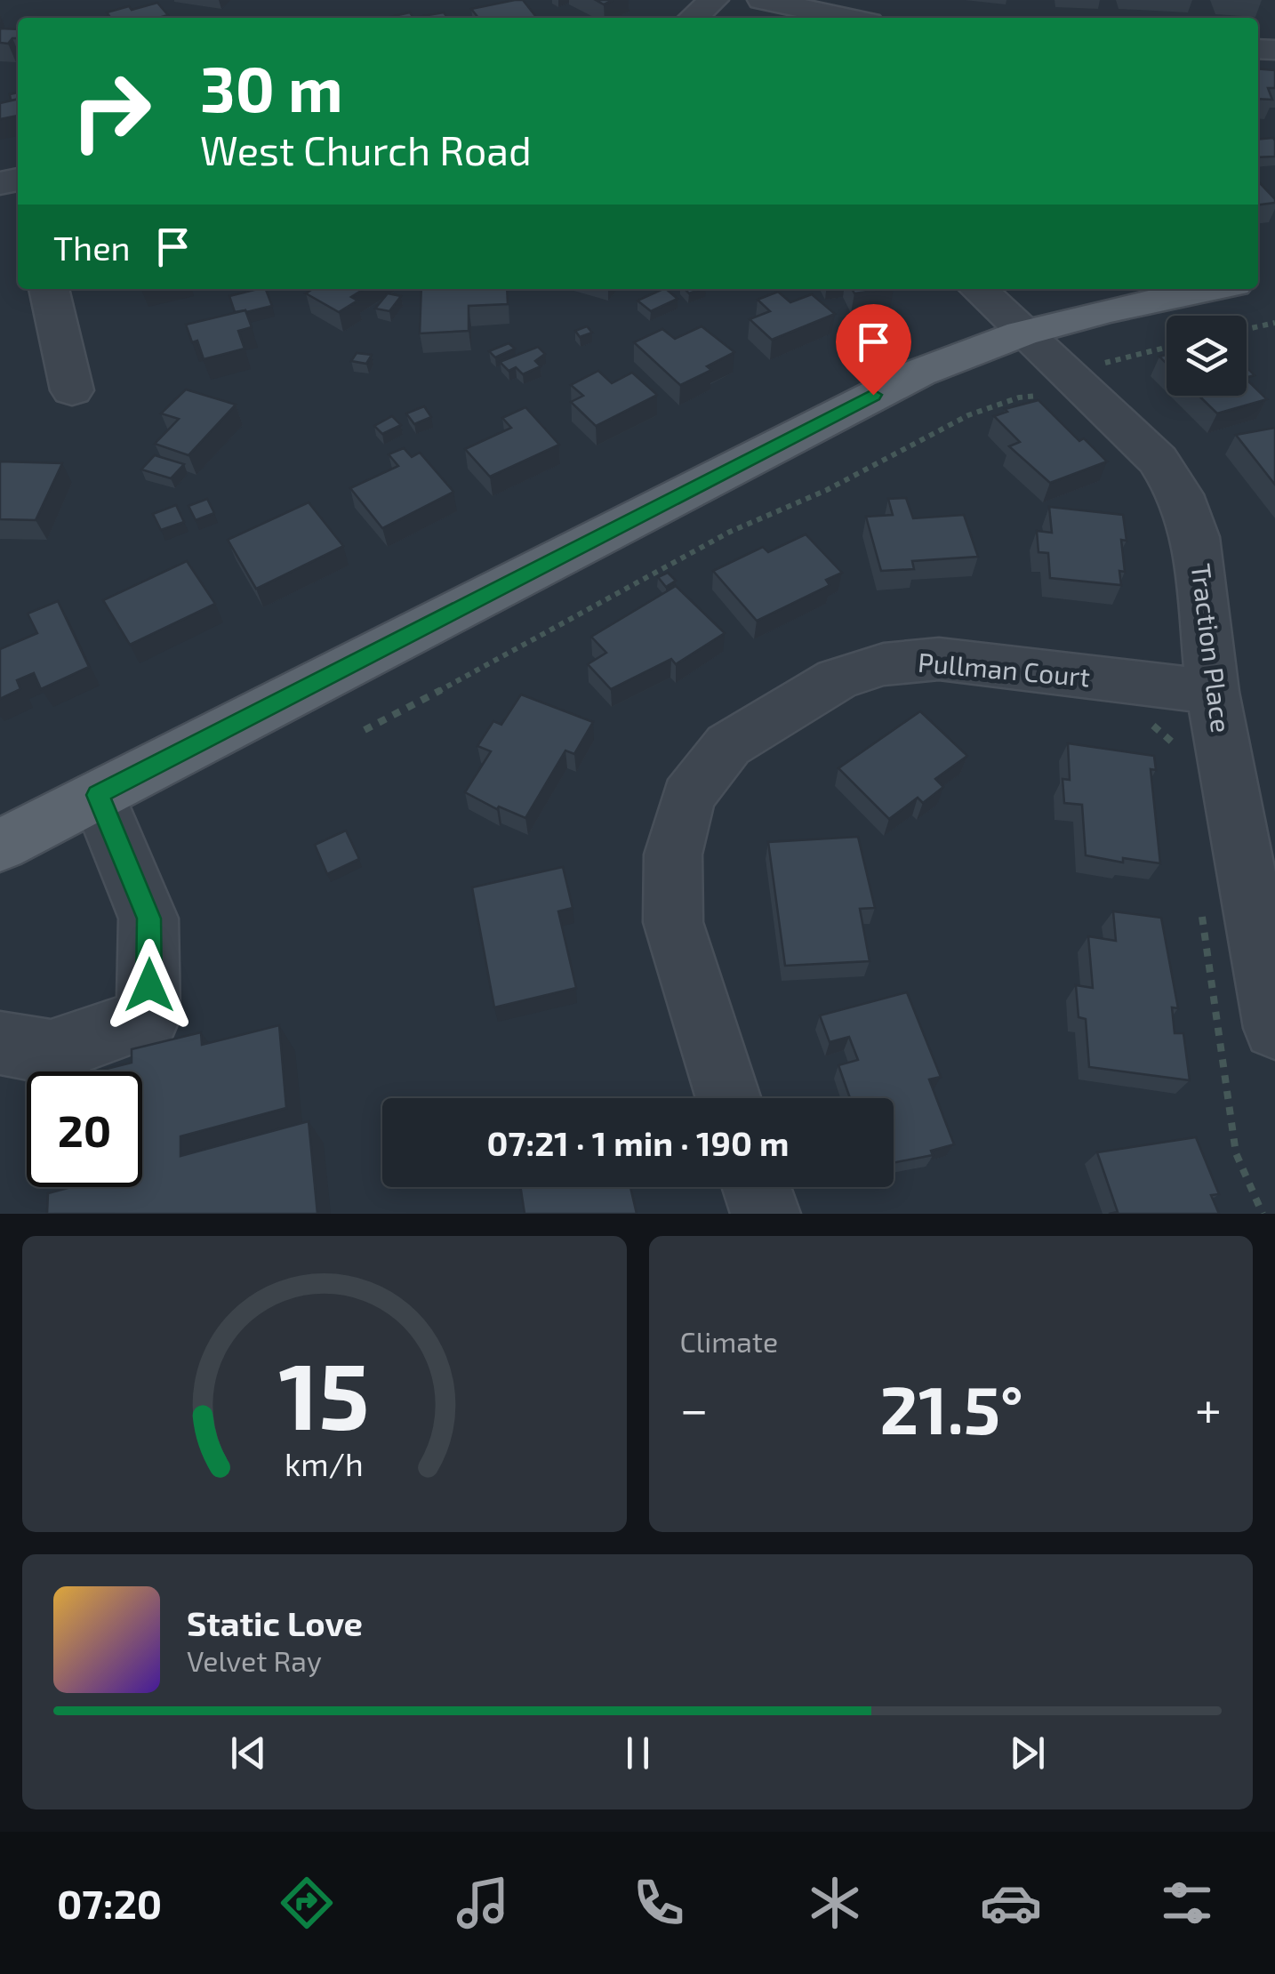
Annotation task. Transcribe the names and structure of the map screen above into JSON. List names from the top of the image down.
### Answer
{
  "streets": {
    "street": ["Traction Place", "Pullman Court"]
  },
  "crossings": [
    ["Traction Place", "Pullman Court"]
  ],
  "page": {
    "turn": ["30 m", "West Church Road"],
    "then": "Then",
    "limit": "20",
    "trip": "07:21 · 1 min · 190 m",
    "tile": "Climate",
    "heat": ["−", "21.5°", "+"],
    "song": ["Static Love", "Velvet Ray"],
    "tabs": "07:20",
    "gauge": ["15", "km/h"]
  }
}
